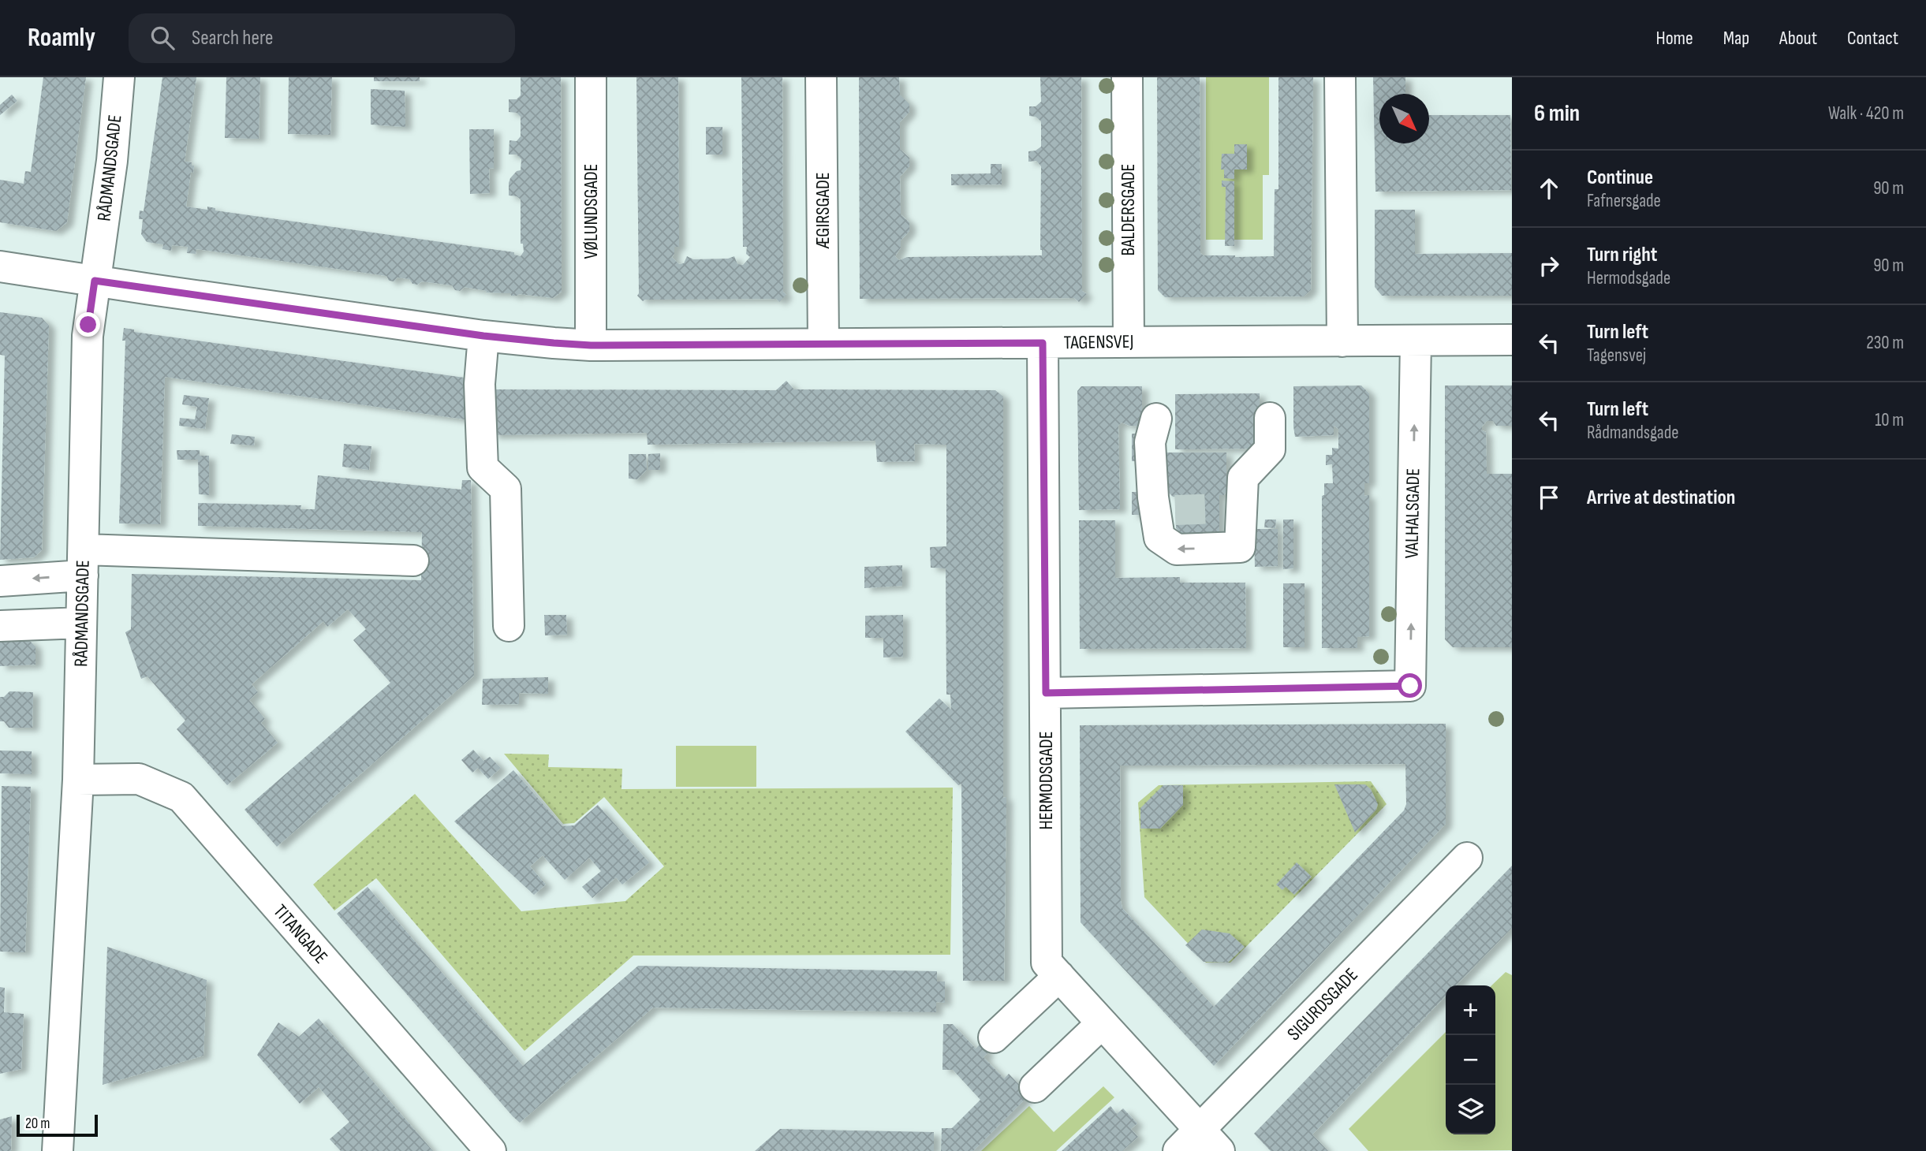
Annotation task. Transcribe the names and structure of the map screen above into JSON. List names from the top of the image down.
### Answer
{
  "streets": {
    "street": [
      "RÅDMANDSGADE",
      "BALDERSGADE",
      "ÆGIRSGADE",
      "VØLUNDSGADE",
      "TAGENSVEJ",
      "VALHALSGADE",
      "HERMODSGADE",
      "TITANGADE",
      "SIGURDSGADE"
    ]
  },
  "crossings": [
    ["RÅDMANDSGADE", "TAGENSVEJ"],
    ["RÅDMANDSGADE", "TITANGADE"],
    ["BALDERSGADE", "TAGENSVEJ"],
    ["ÆGIRSGADE", "TAGENSVEJ"],
    ["VØLUNDSGADE", "TAGENSVEJ"],
    ["TAGENSVEJ", "VALHALSGADE"],
    ["TAGENSVEJ", "HERMODSGADE"],
    ["VALHALSGADE", "HERMODSGADE"],
    ["HERMODSGADE", "SIGURDSGADE"]
  ],
  "scale_bar": "20 m",
  "north": "bottom right",
  "page": {
    "header": "Roamly",
    "search": "Search here",
    "nav": [
      "Home",
      "Map",
      "About",
      "Contact"
    ],
    "heading": ["6 min", "Walk · 420 m"],
    "list": [
      ["Continue", "Fafnersgade", "90 m"],
      ["Turn right", "Hermodsgade", "90 m"],
      ["Turn left", "Tagensvej", "230 m"],
      ["Turn left", "Rådmandsgade", "10 m"],
      "Arrive at destination"
    ],
    "map_buttons": ["+", "−"],
    "scale": "20 m"
  }
}
